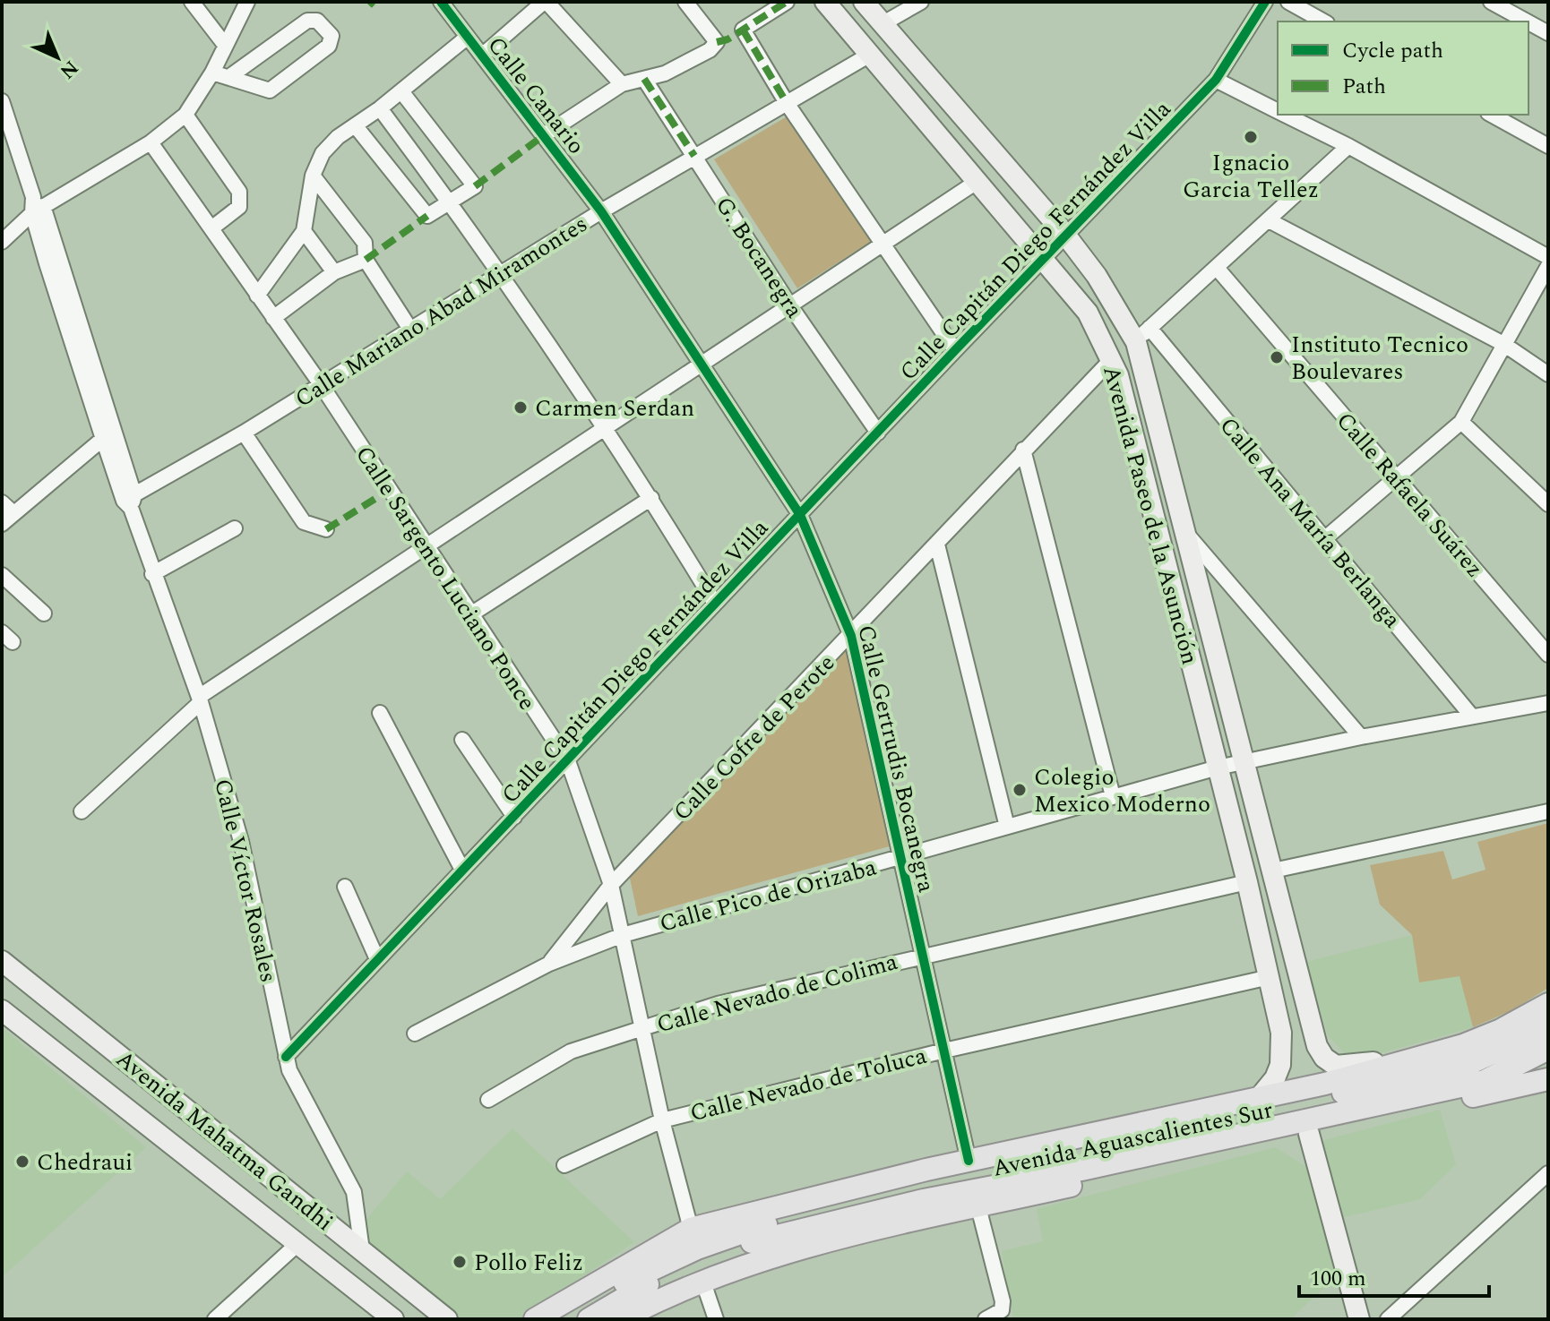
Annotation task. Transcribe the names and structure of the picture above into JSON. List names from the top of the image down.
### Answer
{
  "streets": {
    "main road": ["Avenida Aguascalientes Sur"],
    "street": [
      "Calle Canario",
      "Calle Capitán Diego Fernández Villa",
      "G. Bocanegra",
      "Calle Mariano Abad Miramontes",
      "Calle Rafaela Suárez",
      "Avenida Paseo de la Asunción",
      "Calle Ana María Berlanga",
      "Calle Sargento Luciano Ponce",
      "Calle Cofre de Perote",
      "Calle Gertrudis Bocanegra",
      "Calle Víctor Rosales",
      "Calle Pico de Orizaba",
      "Calle Nevado de Colima",
      "Calle Nevado de Toluca",
      "Avenida Mahatma Gandhi"
    ]
  },
  "crossings": [
    ["Calle Canario", "Calle Mariano Abad Miramontes"],
    ["Calle Canario", "Calle Gertrudis Bocanegra"],
    ["Calle Capitán Diego Fernández Villa", "G. Bocanegra"],
    ["Calle Capitán Diego Fernández Villa", "Avenida Paseo de la Asunción"],
    ["Calle Capitán Diego Fernández Villa", "Calle Sargento Luciano Ponce"],
    ["Calle Capitán Diego Fernández Villa", "Calle Gertrudis Bocanegra"],
    ["Calle Capitán Diego Fernández Villa", "Calle Víctor Rosales"],
    ["G. Bocanegra", "Calle Mariano Abad Miramontes"],
    ["Calle Mariano Abad Miramontes", "Avenida Paseo de la Asunción"],
    ["Calle Mariano Abad Miramontes", "Calle Sargento Luciano Ponce"],
    ["Calle Mariano Abad Miramontes", "Calle Gertrudis Bocanegra"],
    ["Calle Mariano Abad Miramontes", "Calle Víctor Rosales"],
    ["Avenida Paseo de la Asunción", "Calle Ana María Berlanga"],
    ["Avenida Paseo de la Asunción", "Calle Cofre de Perote"],
    ["Avenida Paseo de la Asunción", "Calle Pico de Orizaba"],
    ["Avenida Paseo de la Asunción", "Calle Nevado de Colima"],
    ["Avenida Paseo de la Asunción", "Calle Nevado de Toluca"],
    ["Avenida Paseo de la Asunción", "Avenida Aguascalientes Sur"],
    ["Calle Ana María Berlanga", "Calle Pico de Orizaba"],
    ["Calle Sargento Luciano Ponce", "Calle Cofre de Perote"],
    ["Calle Sargento Luciano Ponce", "Calle Pico de Orizaba"],
    ["Calle Sargento Luciano Ponce", "Calle Nevado de Colima"],
    ["Calle Sargento Luciano Ponce", "Calle Nevado de Toluca"],
    ["Calle Sargento Luciano Ponce", "Avenida Aguascalientes Sur"],
    ["Calle Cofre de Perote", "Calle Gertrudis Bocanegra"],
    ["Calle Cofre de Perote", "Calle Pico de Orizaba"],
    ["Calle Gertrudis Bocanegra", "Calle Pico de Orizaba"],
    ["Calle Gertrudis Bocanegra", "Calle Nevado de Colima"],
    ["Calle Gertrudis Bocanegra", "Calle Nevado de Toluca"],
    ["Calle Gertrudis Bocanegra", "Avenida Aguascalientes Sur"],
    ["Calle Víctor Rosales", "Avenida Mahatma Gandhi"]
  ],
  "places": [
    "Ignacio Garcia Tellez",
    "Instituto Tecnico Boulevares",
    "Carmen Serdan",
    "Colegio Mexico Moderno",
    "Chedraui",
    "Pollo Feliz"
  ],
  "legend": ["Cycle path", "Path"],
  "scale_bar": "100 m",
  "north": "bottom right"
}
